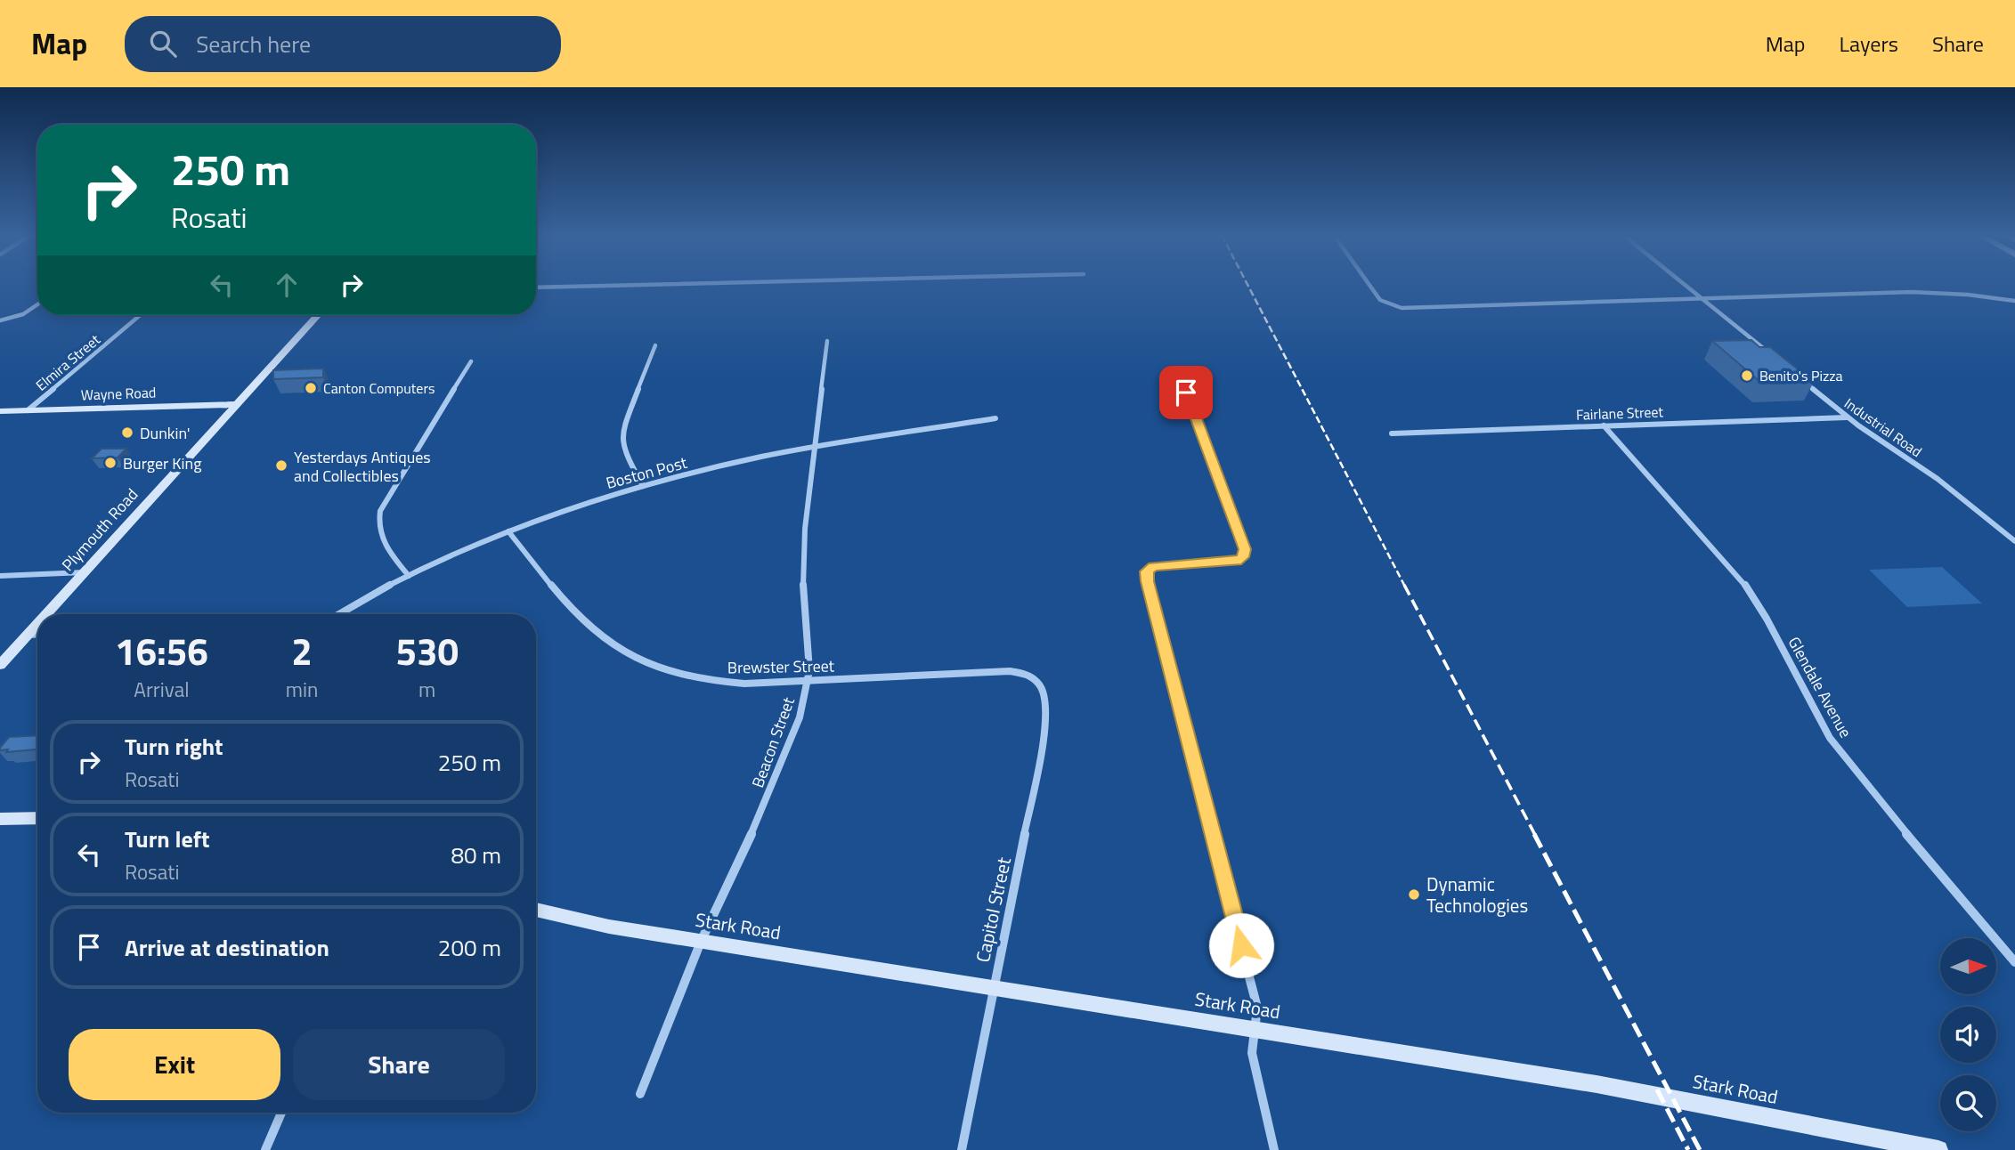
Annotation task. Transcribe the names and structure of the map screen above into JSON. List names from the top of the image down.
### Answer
{
  "streets": {
    "main road": ["Wayne Road", "Plymouth Road", "Stark Road"],
    "street": [
      "Elmira Street",
      "Fairlane Street",
      "Industrial Road",
      "Boston Post",
      "Brewster Street",
      "Glendale Avenue",
      "Beacon Street",
      "Capitol Street"
    ]
  },
  "crossings": [
    ["Elmira Street", "Wayne Road"],
    ["Wayne Road", "Plymouth Road"],
    ["Fairlane Street", "Industrial Road"],
    ["Fairlane Street", "Glendale Avenue"],
    ["Boston Post", "Brewster Street"],
    ["Boston Post", "Beacon Street"],
    ["Brewster Street", "Beacon Street"],
    ["Brewster Street", "Capitol Street"],
    ["Beacon Street", "Stark Road"],
    ["Capitol Street", "Stark Road"]
  ],
  "places": [
    "Benito's Pizza",
    "Canton Computers",
    "Dunkin'",
    "Burger King",
    "Yesterdays Antiques and Collectibles",
    "Dynamic Technologies"
  ],
  "north": "right",
  "page": {
    "header": "Map",
    "search": "Search here",
    "nav": ["Map", "Layers", "Share"],
    "turn": ["250 m", "Rosati"],
    "eta": [
      "16:56",
      "Arrival",
      "2",
      "min",
      "530",
      "m"
    ],
    "list": [
      {
        "name": "Turn right",
        "note": "Rosati",
        "value": "250 m"
      },
      {
        "name": "Turn left",
        "note": "Rosati",
        "value": "80 m"
      },
      {
        "name": "Arrive at destination",
        "value": "200 m"
      }
    ],
    "buttons": ["Exit", "Share"]
  }
}
